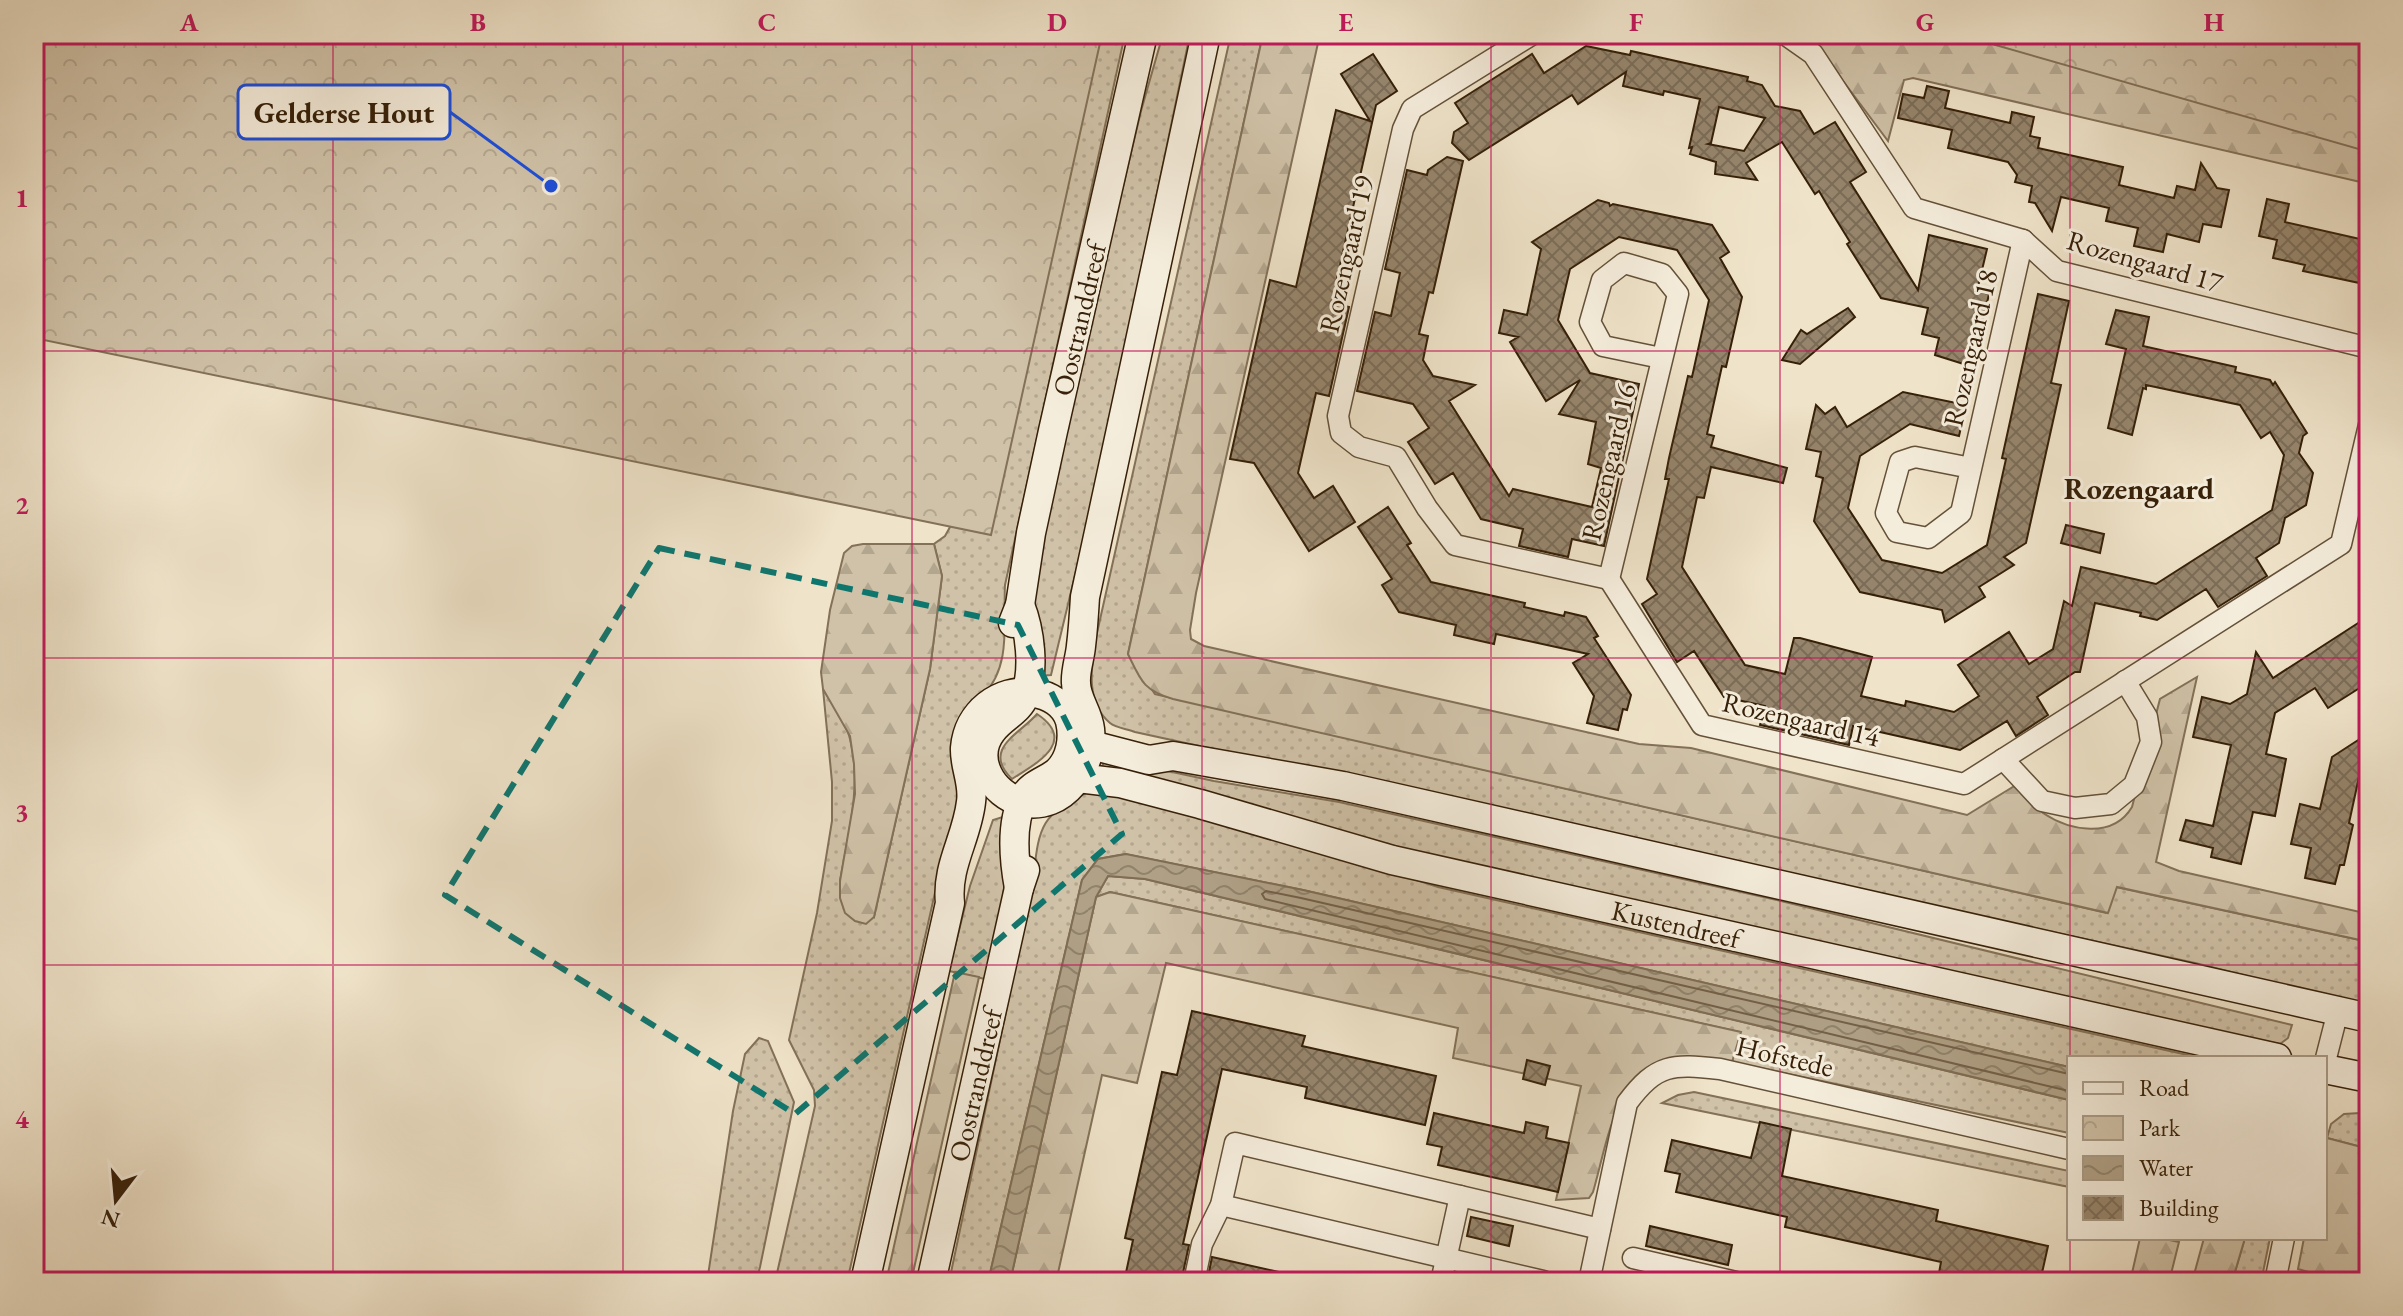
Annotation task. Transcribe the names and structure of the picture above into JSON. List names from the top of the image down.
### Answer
{
  "streets": {
    "main road": ["Oostranddreef", "Kustendreef"],
    "street": [
      "Rozengaard 19",
      "Rozengaard 17",
      "Rozengaard 18",
      "Rozengaard 16",
      "Rozengaard 14",
      "Hofstede"
    ]
  },
  "crossings": [
    ["Rozengaard 19", "Rozengaard 16"],
    ["Rozengaard 19", "Rozengaard 14"],
    ["Rozengaard 17", "Rozengaard 18"],
    ["Rozengaard 16", "Rozengaard 14"]
  ],
  "districts": ["Rozengaard"],
  "places": ["Gelderse Hout"],
  "legend": [
    "Road",
    "Park",
    "Water",
    "Building"
  ],
  "north": "bottom",
  "grid": {
    "columns": [
      "A",
      "B",
      "C",
      "D",
      "E",
      "F",
      "G",
      "H"
    ],
    "rows": [
      "1",
      "2",
      "3",
      "4"
    ]
  }
}
